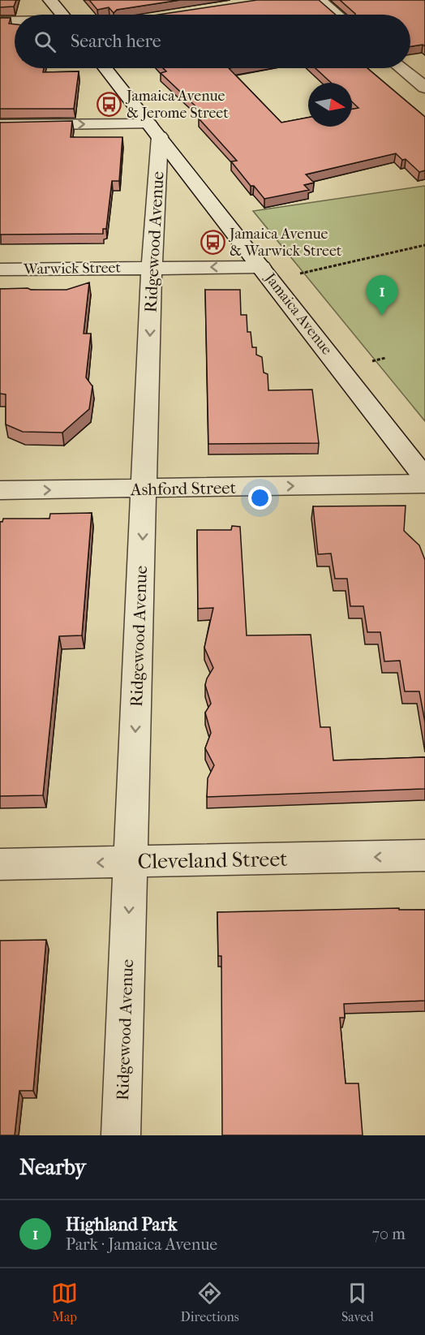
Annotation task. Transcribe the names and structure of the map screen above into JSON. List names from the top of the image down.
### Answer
{
  "streets": {
    "street": [
      "Ridgewood Avenue",
      "Warwick Street",
      "Jamaica Avenue",
      "Ashford Street",
      "Cleveland Street"
    ]
  },
  "crossings": [
    ["Ridgewood Avenue", "Warwick Street"],
    ["Ridgewood Avenue", "Jamaica Avenue"],
    ["Ridgewood Avenue", "Ashford Street"],
    ["Ridgewood Avenue", "Cleveland Street"],
    ["Warwick Street", "Jamaica Avenue"]
  ],
  "one_way": [
    "Ridgewood Avenue",
    "Warwick Street",
    "Ashford Street",
    "Cleveland Street"
  ],
  "places": {
    "bus stop": ["Jamaica Avenue & Jerome Street", "Jamaica Avenue & Warwick Street"]
  },
  "north": "right",
  "page": {
    "search": "Search here",
    "pins": "1",
    "heading": "Nearby",
    "list": [
      {
        "mark": "1",
        "name": "Highland Park",
        "note": "Park · Jamaica Avenue",
        "value": "70 m"
      }
    ],
    "nav": ["Map", "Directions", "Saved"]
  }
}
